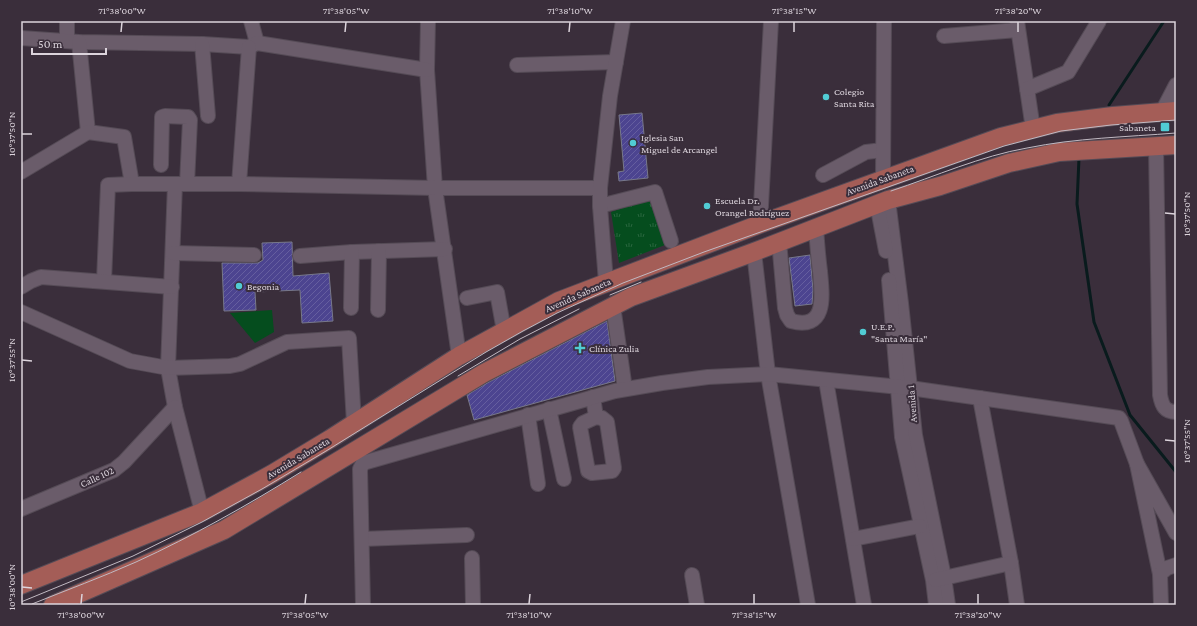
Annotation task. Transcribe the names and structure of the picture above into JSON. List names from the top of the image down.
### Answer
{
  "streets": {
    "main road": ["Avenida Sabaneta"],
    "street": ["Avenida 1", "Calle 102"]
  },
  "places": {
    "other": [
      "Colegio Santa Rita",
      "Iglesia San Miguel de Arcangel",
      "Escuela Dr. Orangel Rodríguez",
      "Begonia",
      "U.E.P. \"Santa María\""
    ],
    "transit": ["Sabaneta"],
    "health": ["Clínica Zulia"]
  },
  "scale_bar": "50 m",
  "coordinates": [
    "71°38'00\"W",
    "71°38'05\"W",
    "71°38'10\"W",
    "71°38'15\"W",
    "71°38'20\"W",
    "10°37'50\"N",
    "10°37'55\"N",
    "10°38'00\"N"
  ]
}
